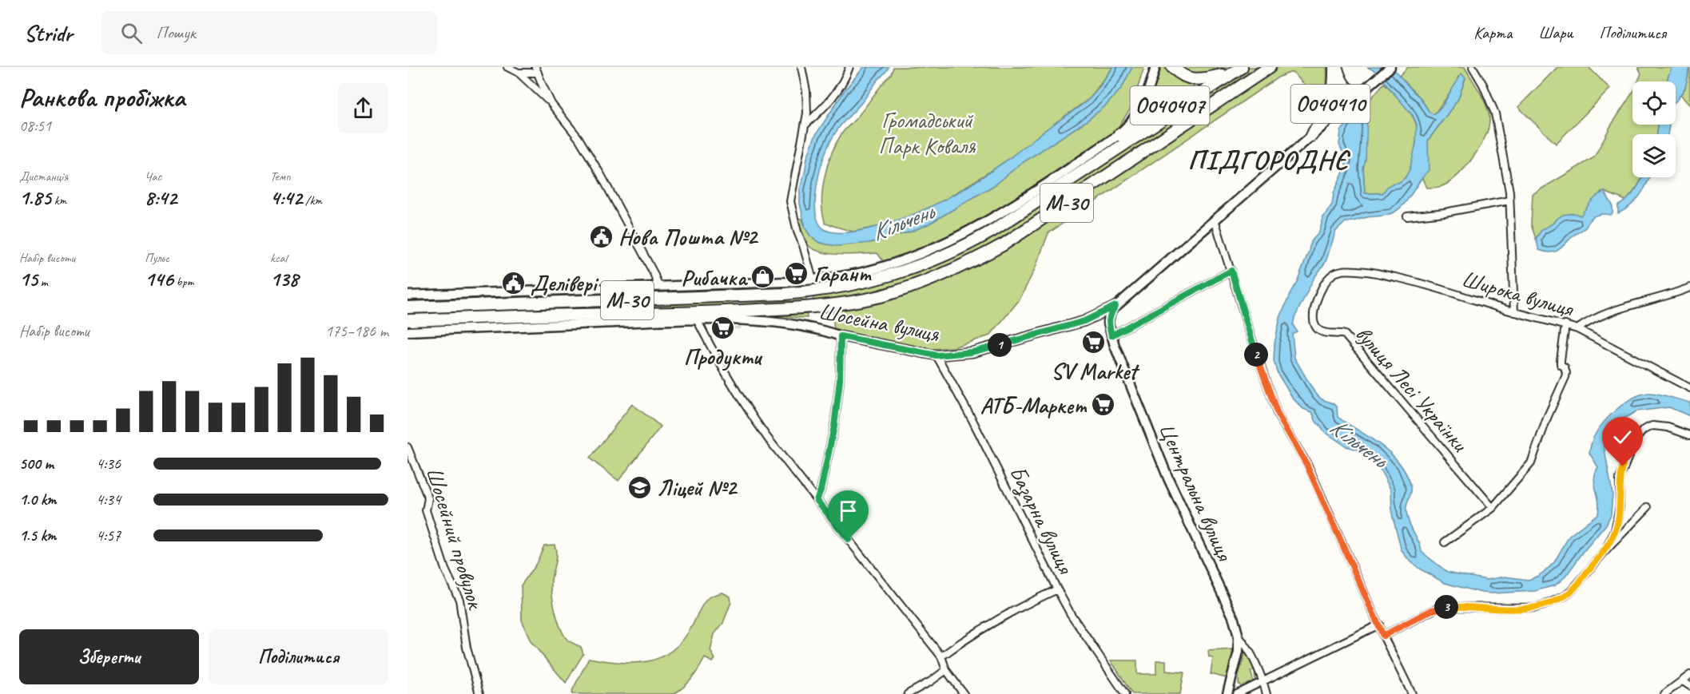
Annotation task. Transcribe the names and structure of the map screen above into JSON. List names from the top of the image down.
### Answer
{
  "streets": {
    "highway": ["О040410", "О040407", "М-30"],
    "street": [
      "Широка вулиця",
      "Шосейна вулиця",
      "вулиця Лесі Українки",
      "Центральна вулиця",
      "Базарна вулиця",
      "Шосейний провулок"
    ]
  },
  "crossings": [
    ["О040410", "Шосейна вулиця"],
    ["О040407", "Шосейна вулиця"],
    ["Широка вулиця", "вулиця Лесі Українки"],
    ["Шосейна вулиця", "Центральна вулиця"],
    ["Шосейна вулиця", "Базарна вулиця"]
  ],
  "districts": ["ПІДГОРОДНЄ"],
  "water": ["Кільчень"],
  "parks": ["Громадський Парк Коваля"],
  "places": {
    "public building": ["Нова Пошта №2", "Делівері"],
    "supermarket": [
      "Гарант",
      "Продукти",
      "SV Market",
      "АТБ-Маркет"
    ],
    "shop": ["Рибачка"],
    "school or university": ["Ліцей №2"]
  },
  "page": {
    "header": "Stridr",
    "search": "Пошук",
    "nav": ["Карта", "Шари", "Поділитися"],
    "heading": ["Ранкова пробіжка", "08:51"],
    "stats": [
      ["Дистанція", "1.85 km"],
      ["Час", "8:42"],
      ["Темп", "4:42 /km"],
      ["Набір висоти", "15 m"],
      ["Пульс", "146 bpm"],
      ["kcal", "138"]
    ],
    "chart": ["Набір висоти", "175–186 m"],
    "pins": ["1", "2", "3"],
    "list": [
      {
        "name": "500 m",
        "note": "4:36"
      },
      {
        "name": "1.0 km",
        "note": "4:34"
      },
      {
        "name": "1.5 km",
        "note": "4:57"
      }
    ],
    "buttons": ["Зберегти", "Поділитися"]
  }
}
